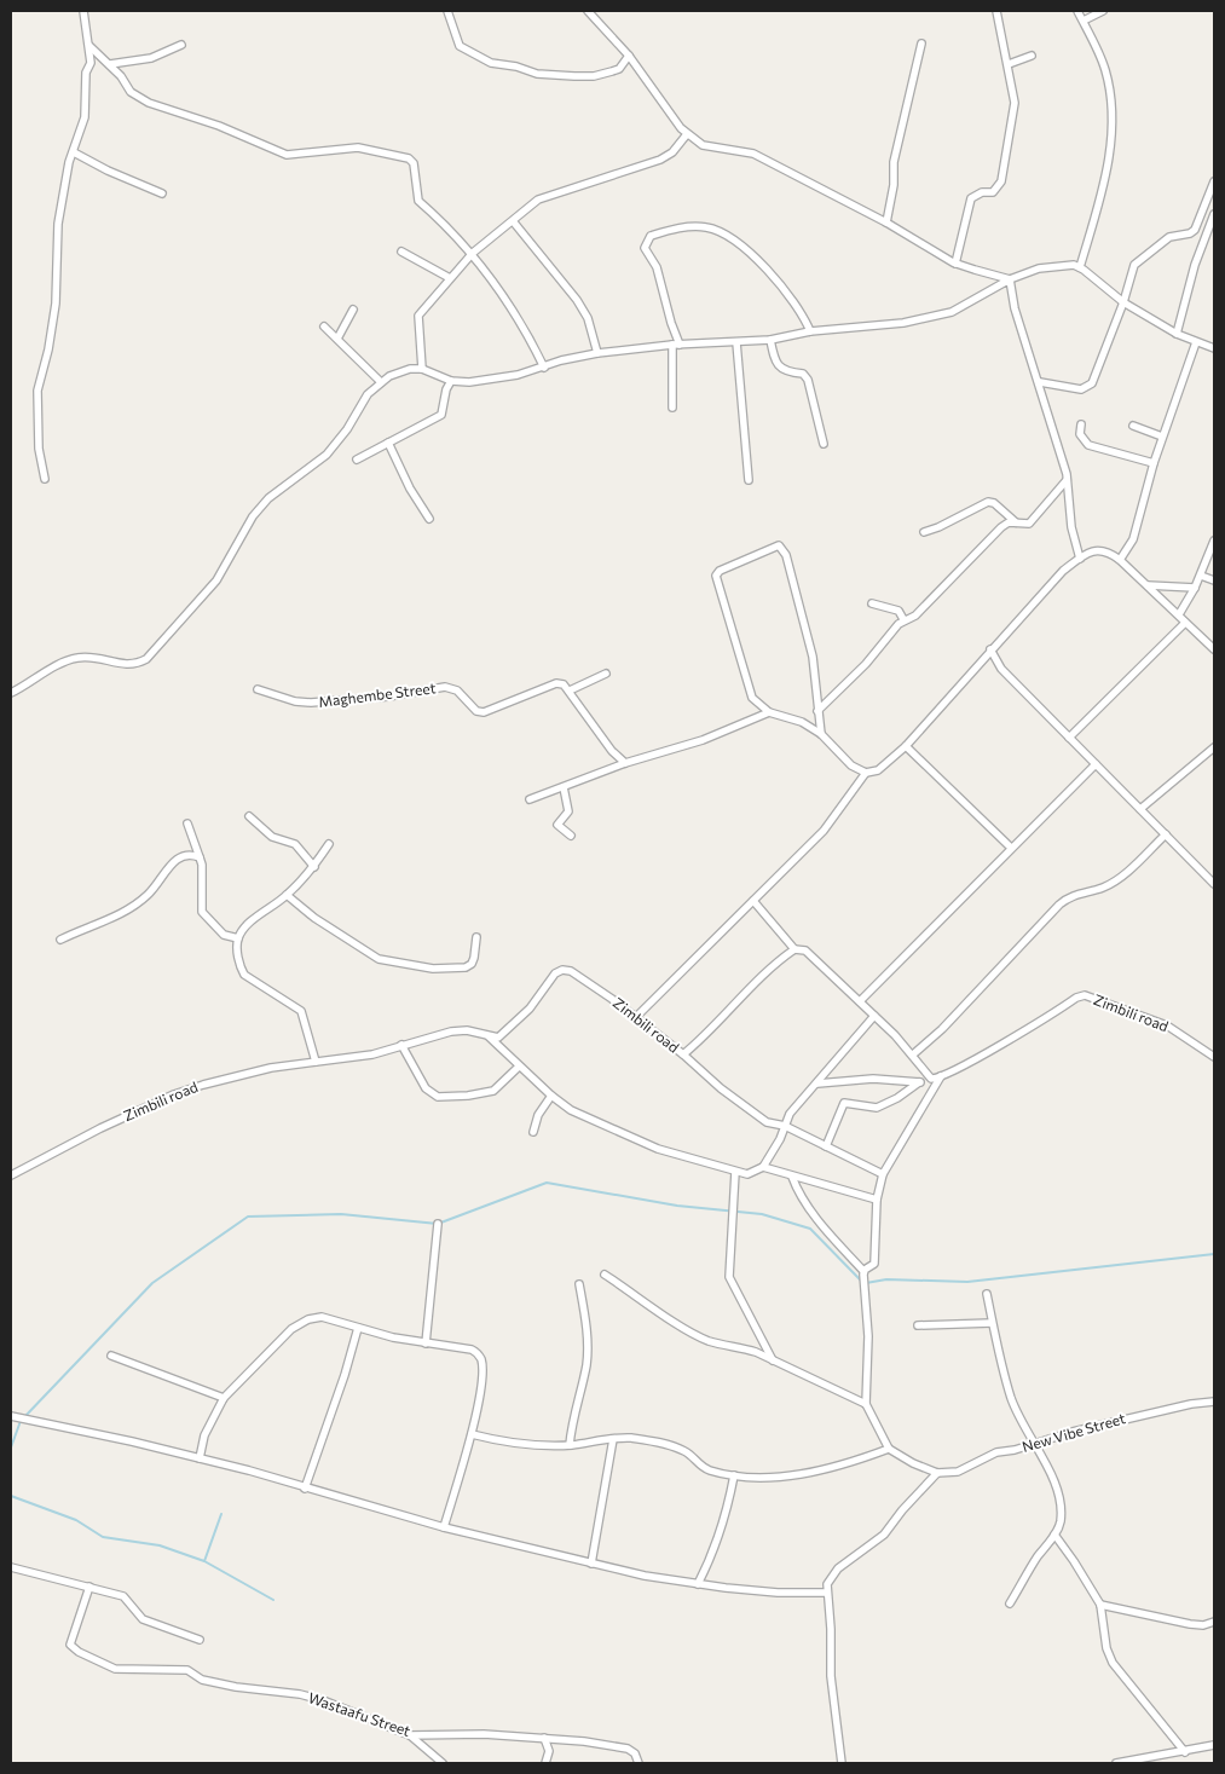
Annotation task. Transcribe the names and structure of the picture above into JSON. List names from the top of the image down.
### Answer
{
  "streets": {
    "street": [
      "Maghembe Street",
      "Zimbili road",
      "New Vibe Street",
      "Wastaafu Street"
    ]
  }
}
